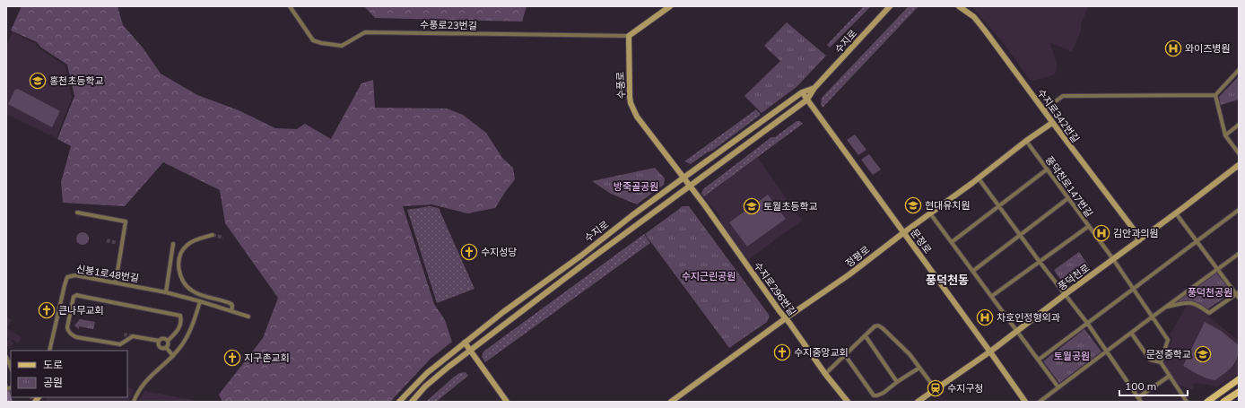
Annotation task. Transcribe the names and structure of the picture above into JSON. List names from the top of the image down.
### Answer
{
  "streets": {
    "street": [
      "수풍로23번길",
      "수지로",
      "수풍로",
      "수지로342번길",
      "풍덕천로147번길",
      "문정로",
      "정평로",
      "신봉1로48번길",
      "풍덕천로",
      "수지로296번길"
    ]
  },
  "crossings": [
    ["수풍로23번길", "수풍로"],
    ["수지로", "수풍로"],
    ["수지로", "문정로"],
    ["수지로", "수지로296번길"],
    ["수풍로", "수지로296번길"],
    ["수지로342번길", "정평로"],
    ["수지로342번길", "풍덕천로"],
    ["풍덕천로147번길", "정평로"],
    ["풍덕천로147번길", "풍덕천로"],
    ["문정로", "정평로"],
    ["문정로", "풍덕천로"],
    ["정평로", "수지로296번길"]
  ],
  "districts": ["풍덕천동"],
  "parks": [
    "방죽골공원",
    "수지근린공원",
    "풍덕천공원",
    "토월공원"
  ],
  "places": {
    "hospital": ["와이즈병원", "김안과의원", "차호인정형외과"],
    "school or university": [
      "홍천초등학교",
      "현대유치원",
      "토월초등학교",
      "문정중학교"
    ],
    "church": [
      "수지성당",
      "큰나무교회",
      "수지중앙교회",
      "지구촌교회"
    ],
    "station": ["수지구청"]
  },
  "legend": ["도로", "공원"],
  "scale_bar": "100 m"
}
